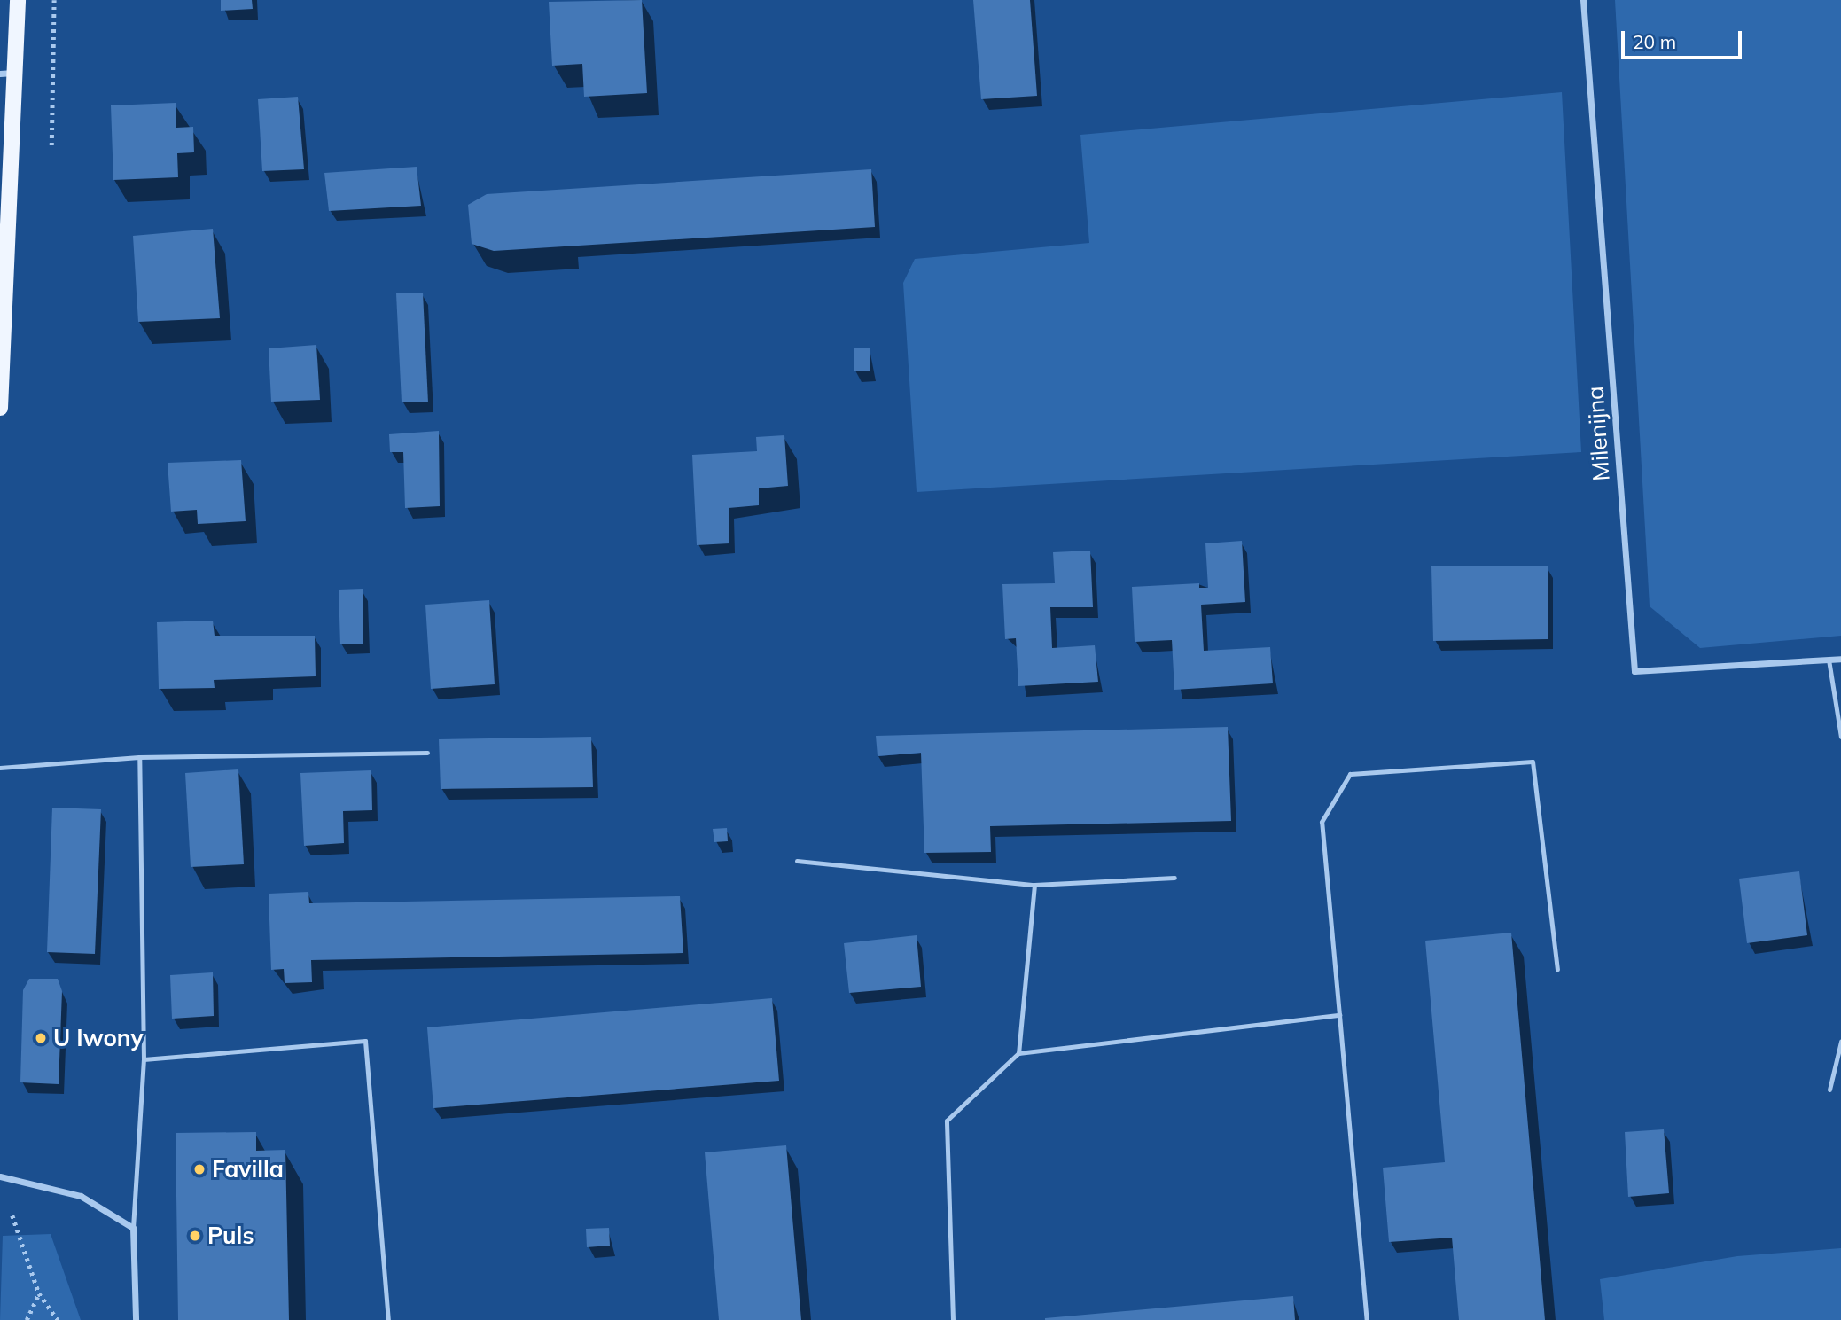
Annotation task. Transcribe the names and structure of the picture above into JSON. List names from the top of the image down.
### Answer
{
  "streets": {
    "street": ["Milenijna"]
  },
  "places": ["U Iwony", "Favilla", "Puls"],
  "scale_bar": "20 m"
}
